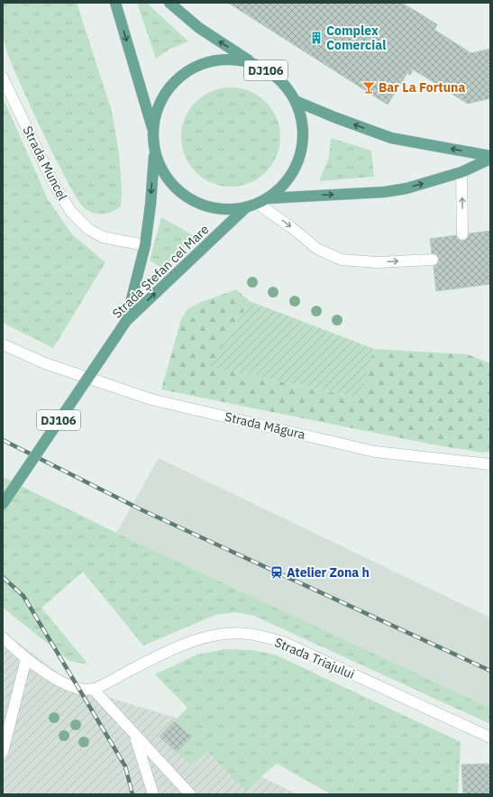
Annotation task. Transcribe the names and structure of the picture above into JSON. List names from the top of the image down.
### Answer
{
  "streets": {
    "main road": ["DJ106", "Strada Ștefan cel Mare"],
    "street": ["Strada Muncel", "Strada Măgura", "Strada Triajului"]
  },
  "crossings": [
    ["DJ106", "Strada Muncel"],
    ["DJ106", "Strada Ștefan cel Mare"]
  ],
  "one_way": ["Strada Ștefan cel Mare"],
  "places": {
    "building": ["Complex Comercial"],
    "bar": ["Bar La Fortuna"],
    "station": ["Atelier Zona h"]
  }
}
